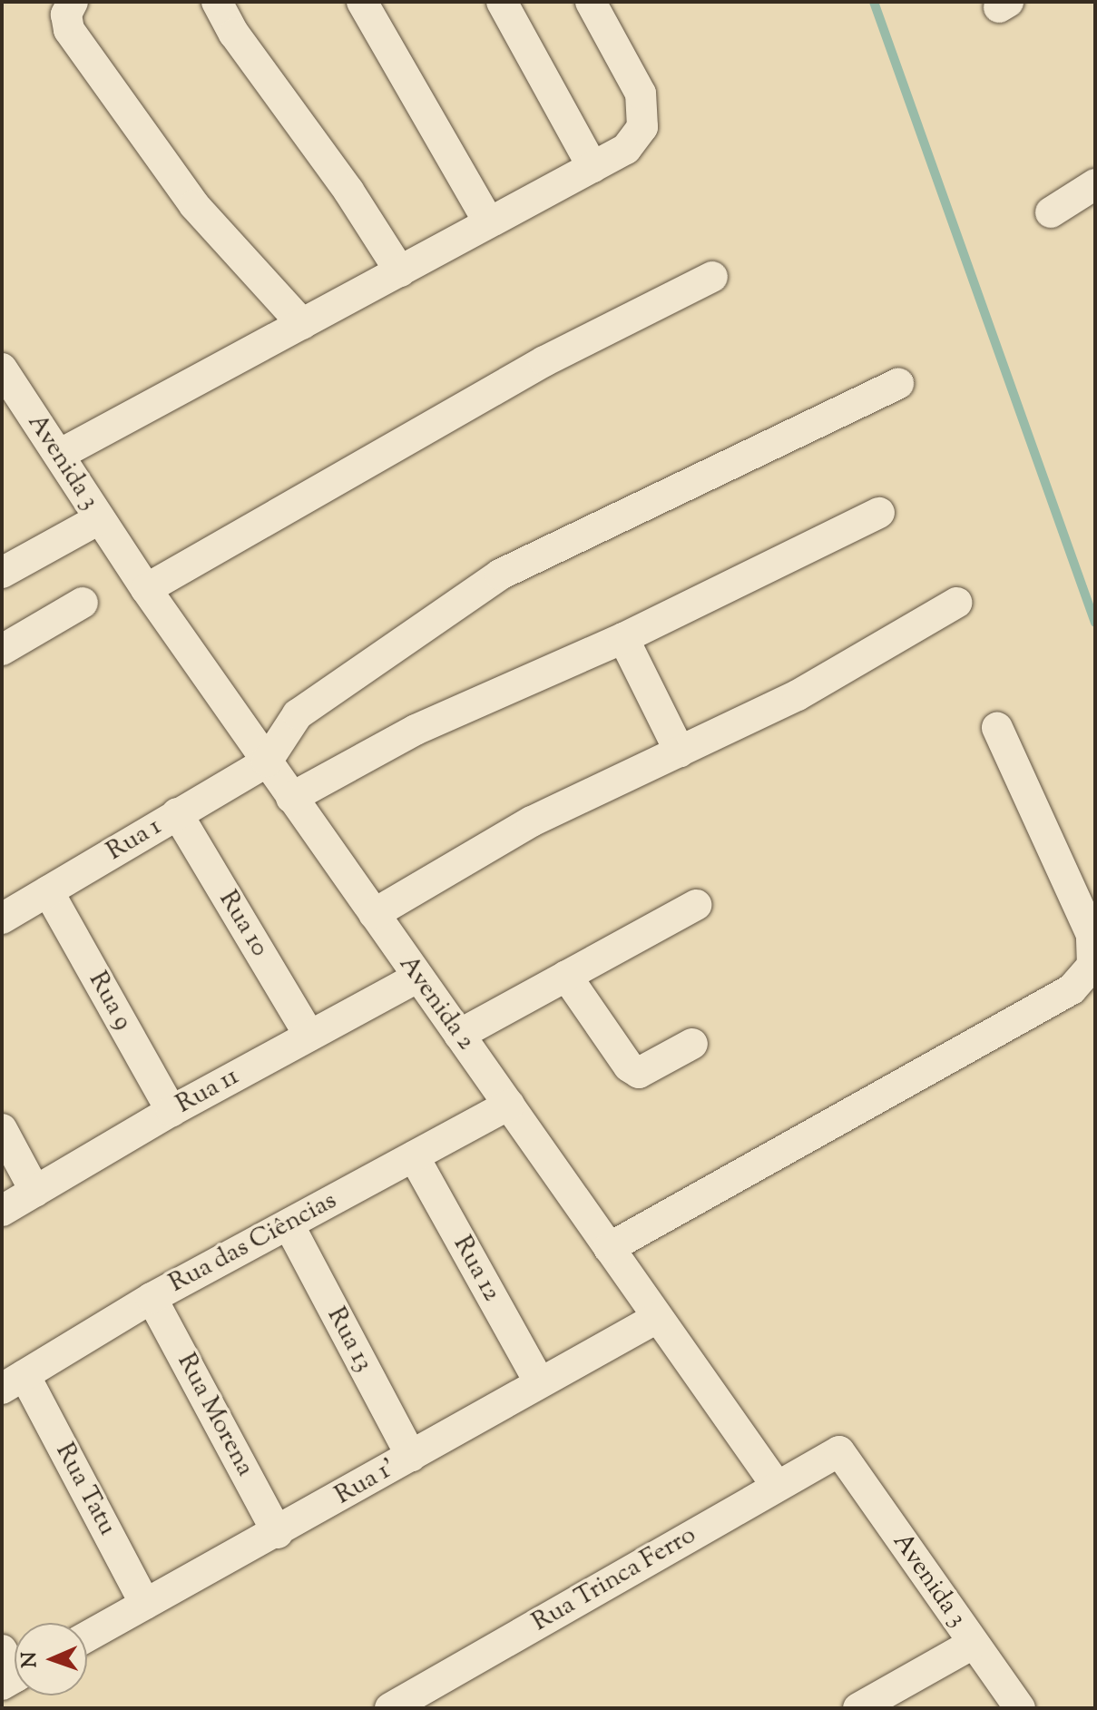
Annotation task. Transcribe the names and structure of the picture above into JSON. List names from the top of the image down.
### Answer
{
  "streets": {
    "street": [
      "Avenida 3",
      "Rua 1",
      "Rua 10",
      "Rua 9",
      "Avenida 2",
      "Rua 11",
      "Rua das Ciências",
      "Rua 12",
      "Rua 13",
      "Rua Morena",
      "Rua 1'",
      "Rua Tatu",
      "Rua Trinca Ferro"
    ]
  },
  "crossings": [
    ["Avenida 3", "Avenida 2"],
    ["Avenida 3", "Rua Trinca Ferro"],
    ["Rua 1", "Rua 10"],
    ["Rua 1", "Rua 9"],
    ["Rua 1", "Avenida 2"],
    ["Rua 10", "Rua 11"],
    ["Rua 9", "Rua 11"],
    ["Avenida 2", "Rua 11"],
    ["Avenida 2", "Rua das Ciências"],
    ["Avenida 2", "Rua 1'"],
    ["Avenida 2", "Rua Trinca Ferro"],
    ["Rua das Ciências", "Rua 12"],
    ["Rua das Ciências", "Rua 13"],
    ["Rua das Ciências", "Rua Morena"],
    ["Rua das Ciências", "Rua Tatu"],
    ["Rua 12", "Rua 1'"],
    ["Rua 13", "Rua 1'"],
    ["Rua Morena", "Rua 1'"],
    ["Rua 1'", "Rua Tatu"]
  ],
  "north": "left"
}
